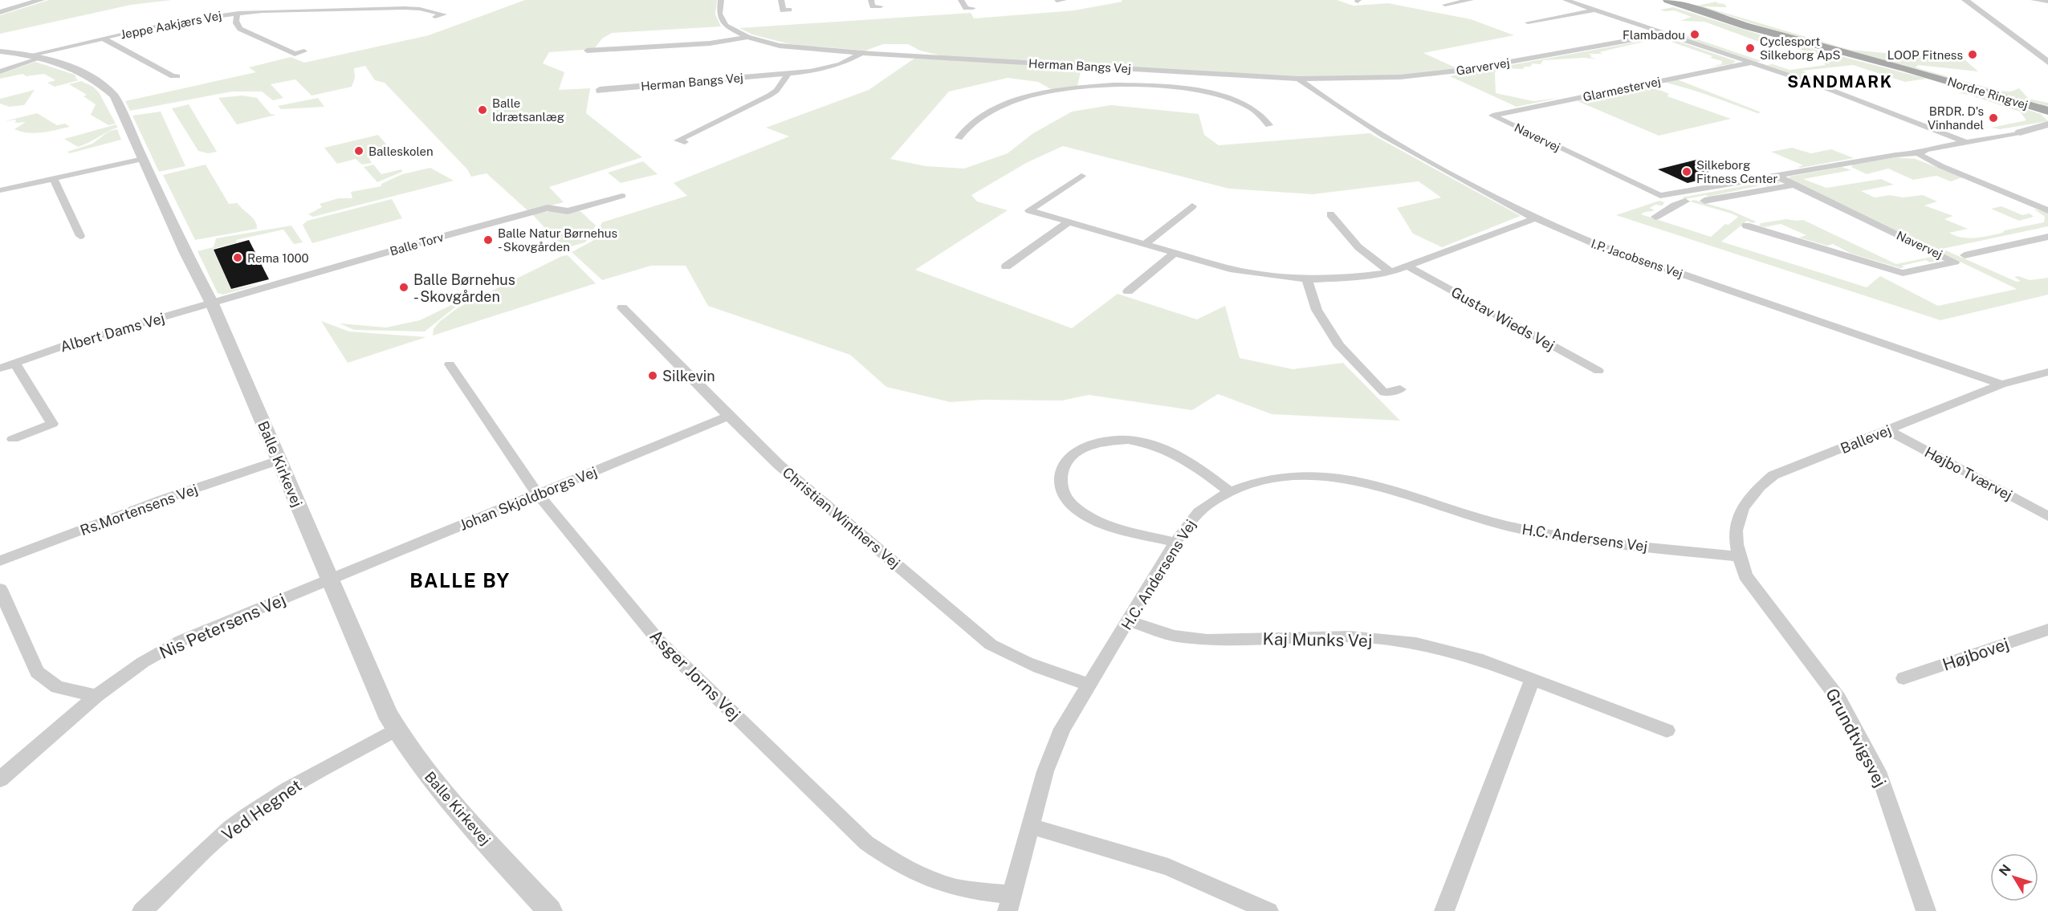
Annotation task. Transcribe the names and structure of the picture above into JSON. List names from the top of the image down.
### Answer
{
  "streets": {
    "main road": ["Nordre Ringvej"],
    "street": [
      "Jeppe Aakjærs Vej",
      "Herman Bangs Vej",
      "Garvervej",
      "Glarmestervej",
      "Navervej",
      "Balle Torv",
      "I.P. Jacobsens Vej",
      "Gustav Wieds Vej",
      "Albert Dams Vej",
      "Ballevej",
      "Balle Kirkevej",
      "Højbo Tværvej",
      "Johan Skjoldborgs Vej",
      "Rs.Mortensens Vej",
      "Christian Winthers Vej",
      "H.C. Andersens Vej",
      "Nis Petersens Vej",
      "Kaj Munks Vej",
      "Højbovej",
      "Asger Jorns Vej",
      "Grundtvigsvej",
      "Ved Hegnet"
    ]
  },
  "crossings": [
    ["Jeppe Aakjærs Vej", "Balle Kirkevej"],
    ["Herman Bangs Vej", "Garvervej"],
    ["Herman Bangs Vej", "I.P. Jacobsens Vej"],
    ["Garvervej", "I.P. Jacobsens Vej"],
    ["Glarmestervej", "Navervej"],
    ["Balle Torv", "Albert Dams Vej"],
    ["Balle Torv", "Balle Kirkevej"],
    ["I.P. Jacobsens Vej", "Ballevej"],
    ["Albert Dams Vej", "Balle Kirkevej"],
    ["Ballevej", "Højbo Tværvej"],
    ["Ballevej", "H.C. Andersens Vej"],
    ["Ballevej", "Grundtvigsvej"],
    ["Balle Kirkevej", "Johan Skjoldborgs Vej"],
    ["Balle Kirkevej", "Rs.Mortensens Vej"],
    ["Balle Kirkevej", "Nis Petersens Vej"],
    ["Balle Kirkevej", "Ved Hegnet"],
    ["Johan Skjoldborgs Vej", "Christian Winthers Vej"],
    ["Johan Skjoldborgs Vej", "Nis Petersens Vej"],
    ["Johan Skjoldborgs Vej", "Asger Jorns Vej"],
    ["Christian Winthers Vej", "H.C. Andersens Vej"],
    ["H.C. Andersens Vej", "Kaj Munks Vej"],
    ["H.C. Andersens Vej", "Asger Jorns Vej"],
    ["H.C. Andersens Vej", "Grundtvigsvej"]
  ],
  "districts": ["SANDMARK", "BALLE BY"],
  "places": [
    "Flambadou",
    "Cyclesport Silkeborg ApS",
    "LOOP Fitness",
    "Balle Idrætsanlæg",
    "BRDR. D's Vinhandel",
    "Balleskolen",
    "Silkeborg Fitness Center",
    "Balle Natur Børnehus - Skovgården",
    "Rema 1000",
    "Balle Børnehus - Skovgården",
    "Silkevin"
  ],
  "north": "top left"
}
